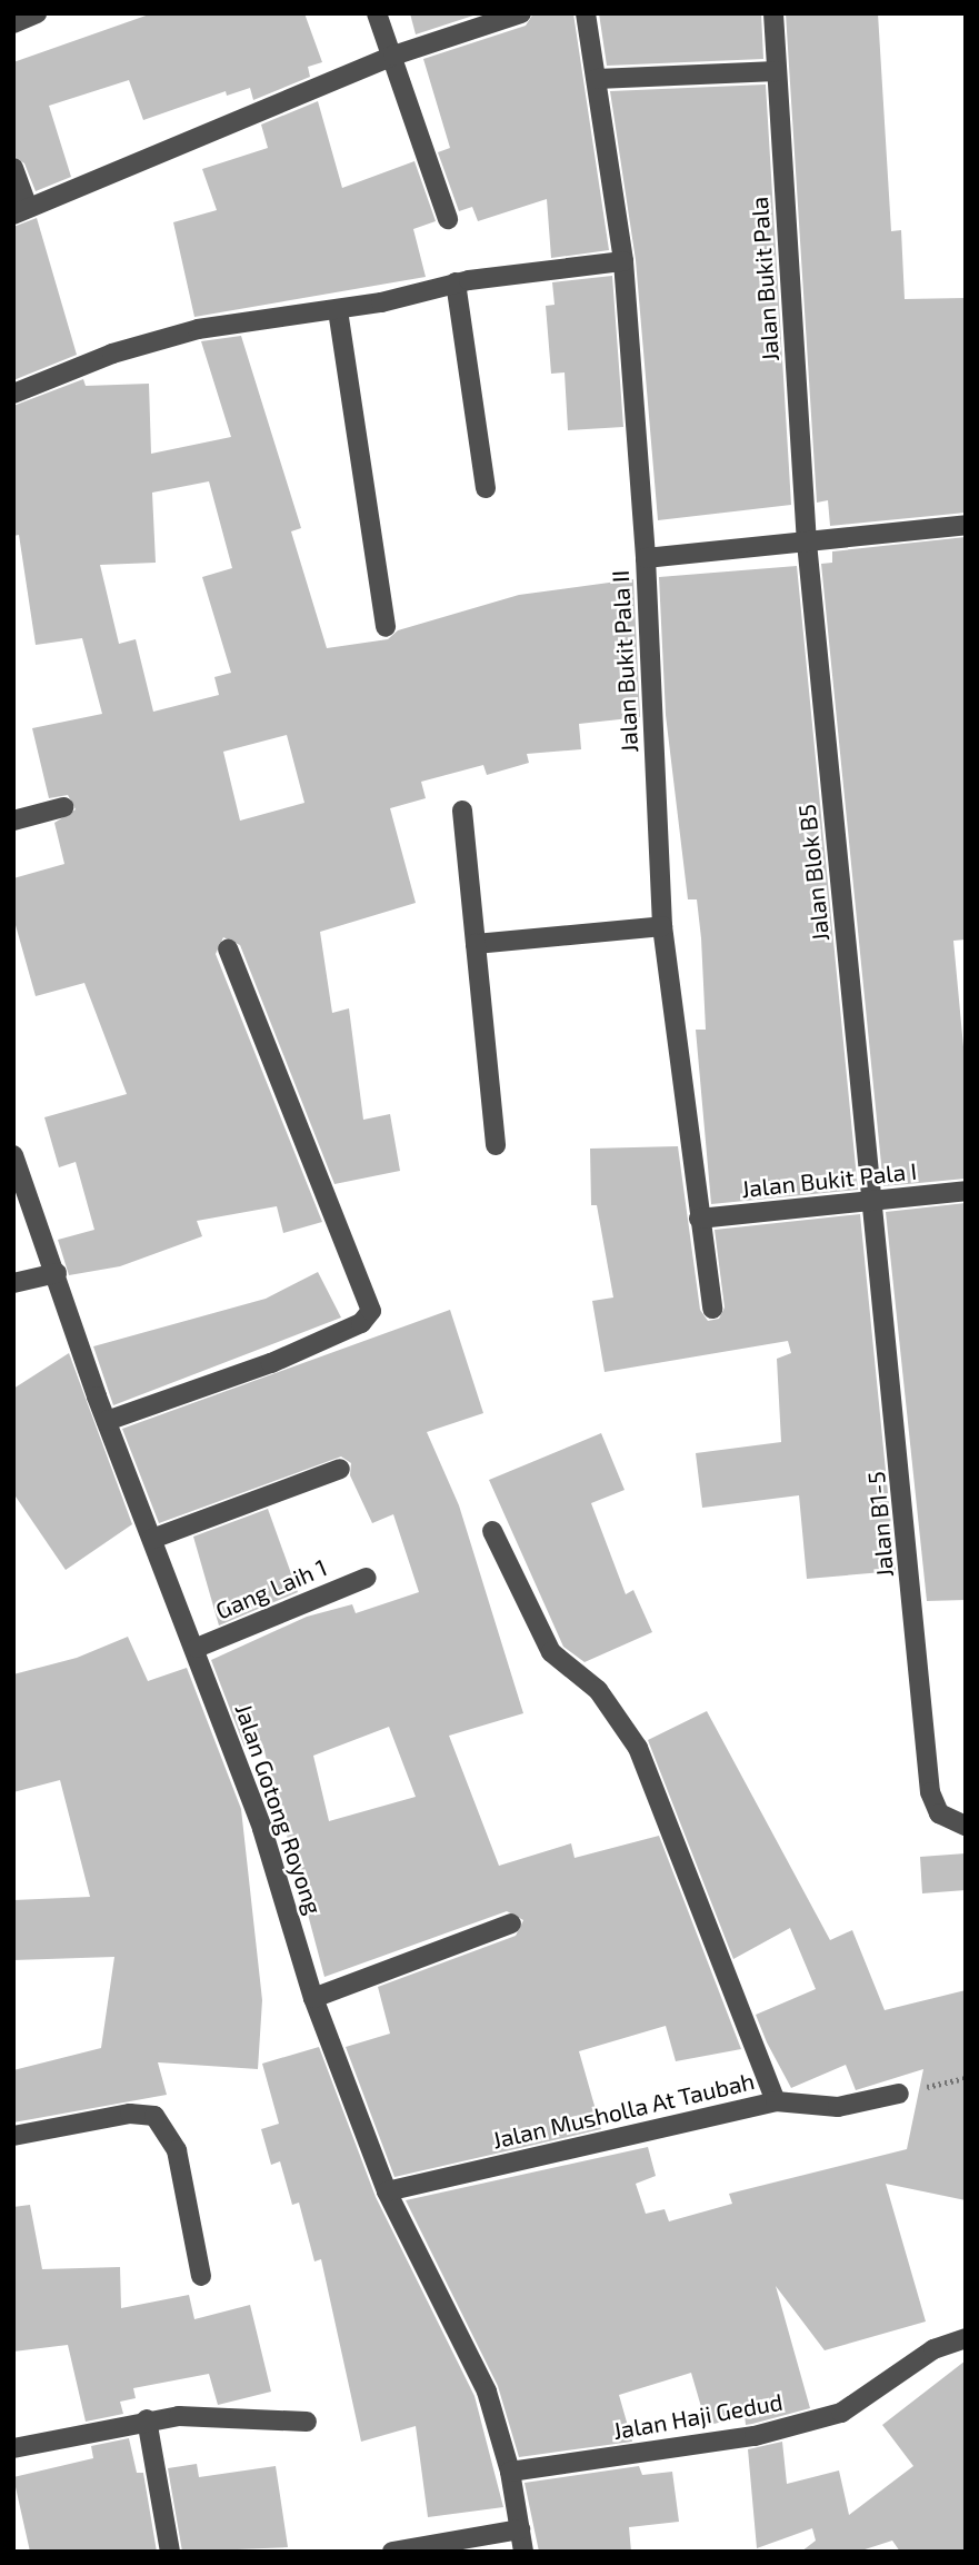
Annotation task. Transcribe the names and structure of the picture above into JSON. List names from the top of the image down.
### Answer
{
  "streets": {
    "street": [
      "Jalan Bukit Pala",
      "Jalan Bukit Pala II",
      "Jalan Blok B5",
      "Jalan Bukit Pala I",
      "Jalan B1-5",
      "Gang Laih 1",
      "Jalan Gotong Royong",
      "Jalan Musholla At Taubah",
      "Jalan Haji Gedud"
    ]
  },
  "crossings": [
    ["Jalan Bukit Pala", "Jalan Blok B5"],
    ["Jalan Bukit Pala II", "Jalan Bukit Pala I"],
    ["Jalan Blok B5", "Jalan Bukit Pala I"],
    ["Jalan Blok B5", "Jalan B1-5"],
    ["Jalan Bukit Pala I", "Jalan B1-5"],
    ["Gang Laih 1", "Jalan Gotong Royong"],
    ["Jalan Gotong Royong", "Jalan Musholla At Taubah"],
    ["Jalan Gotong Royong", "Jalan Haji Gedud"]
  ]
}
